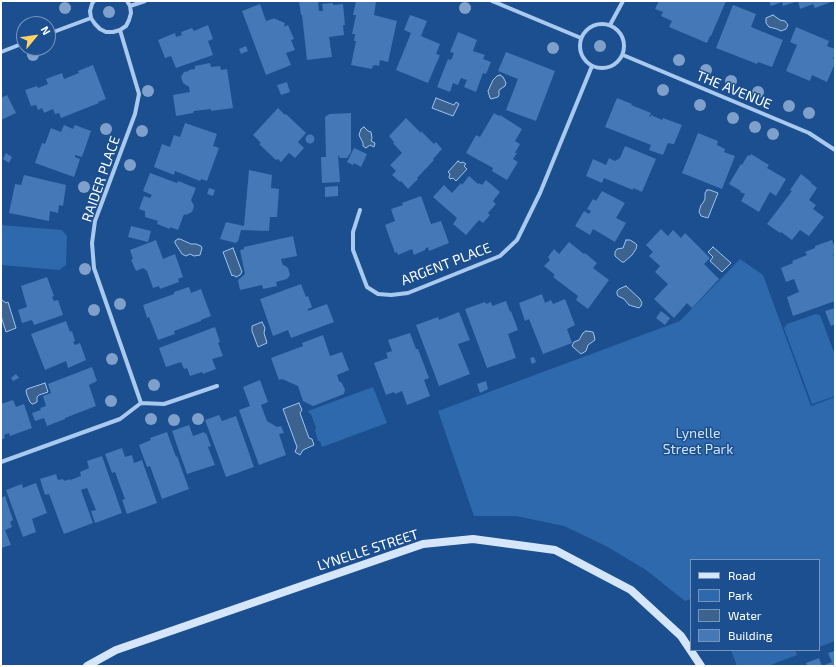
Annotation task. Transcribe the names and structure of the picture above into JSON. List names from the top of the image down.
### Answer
{
  "streets": {
    "street": [
      "THE AVENUE",
      "RAIDER PLACE",
      "ARGENT PLACE",
      "LYNELLE STREET"
    ]
  },
  "crossings": [
    ["THE AVENUE", "ARGENT PLACE"]
  ],
  "parks": ["Lynelle Street Park"],
  "legend": [
    "Road",
    "Park",
    "Water",
    "Building"
  ],
  "north": "top right"
}
